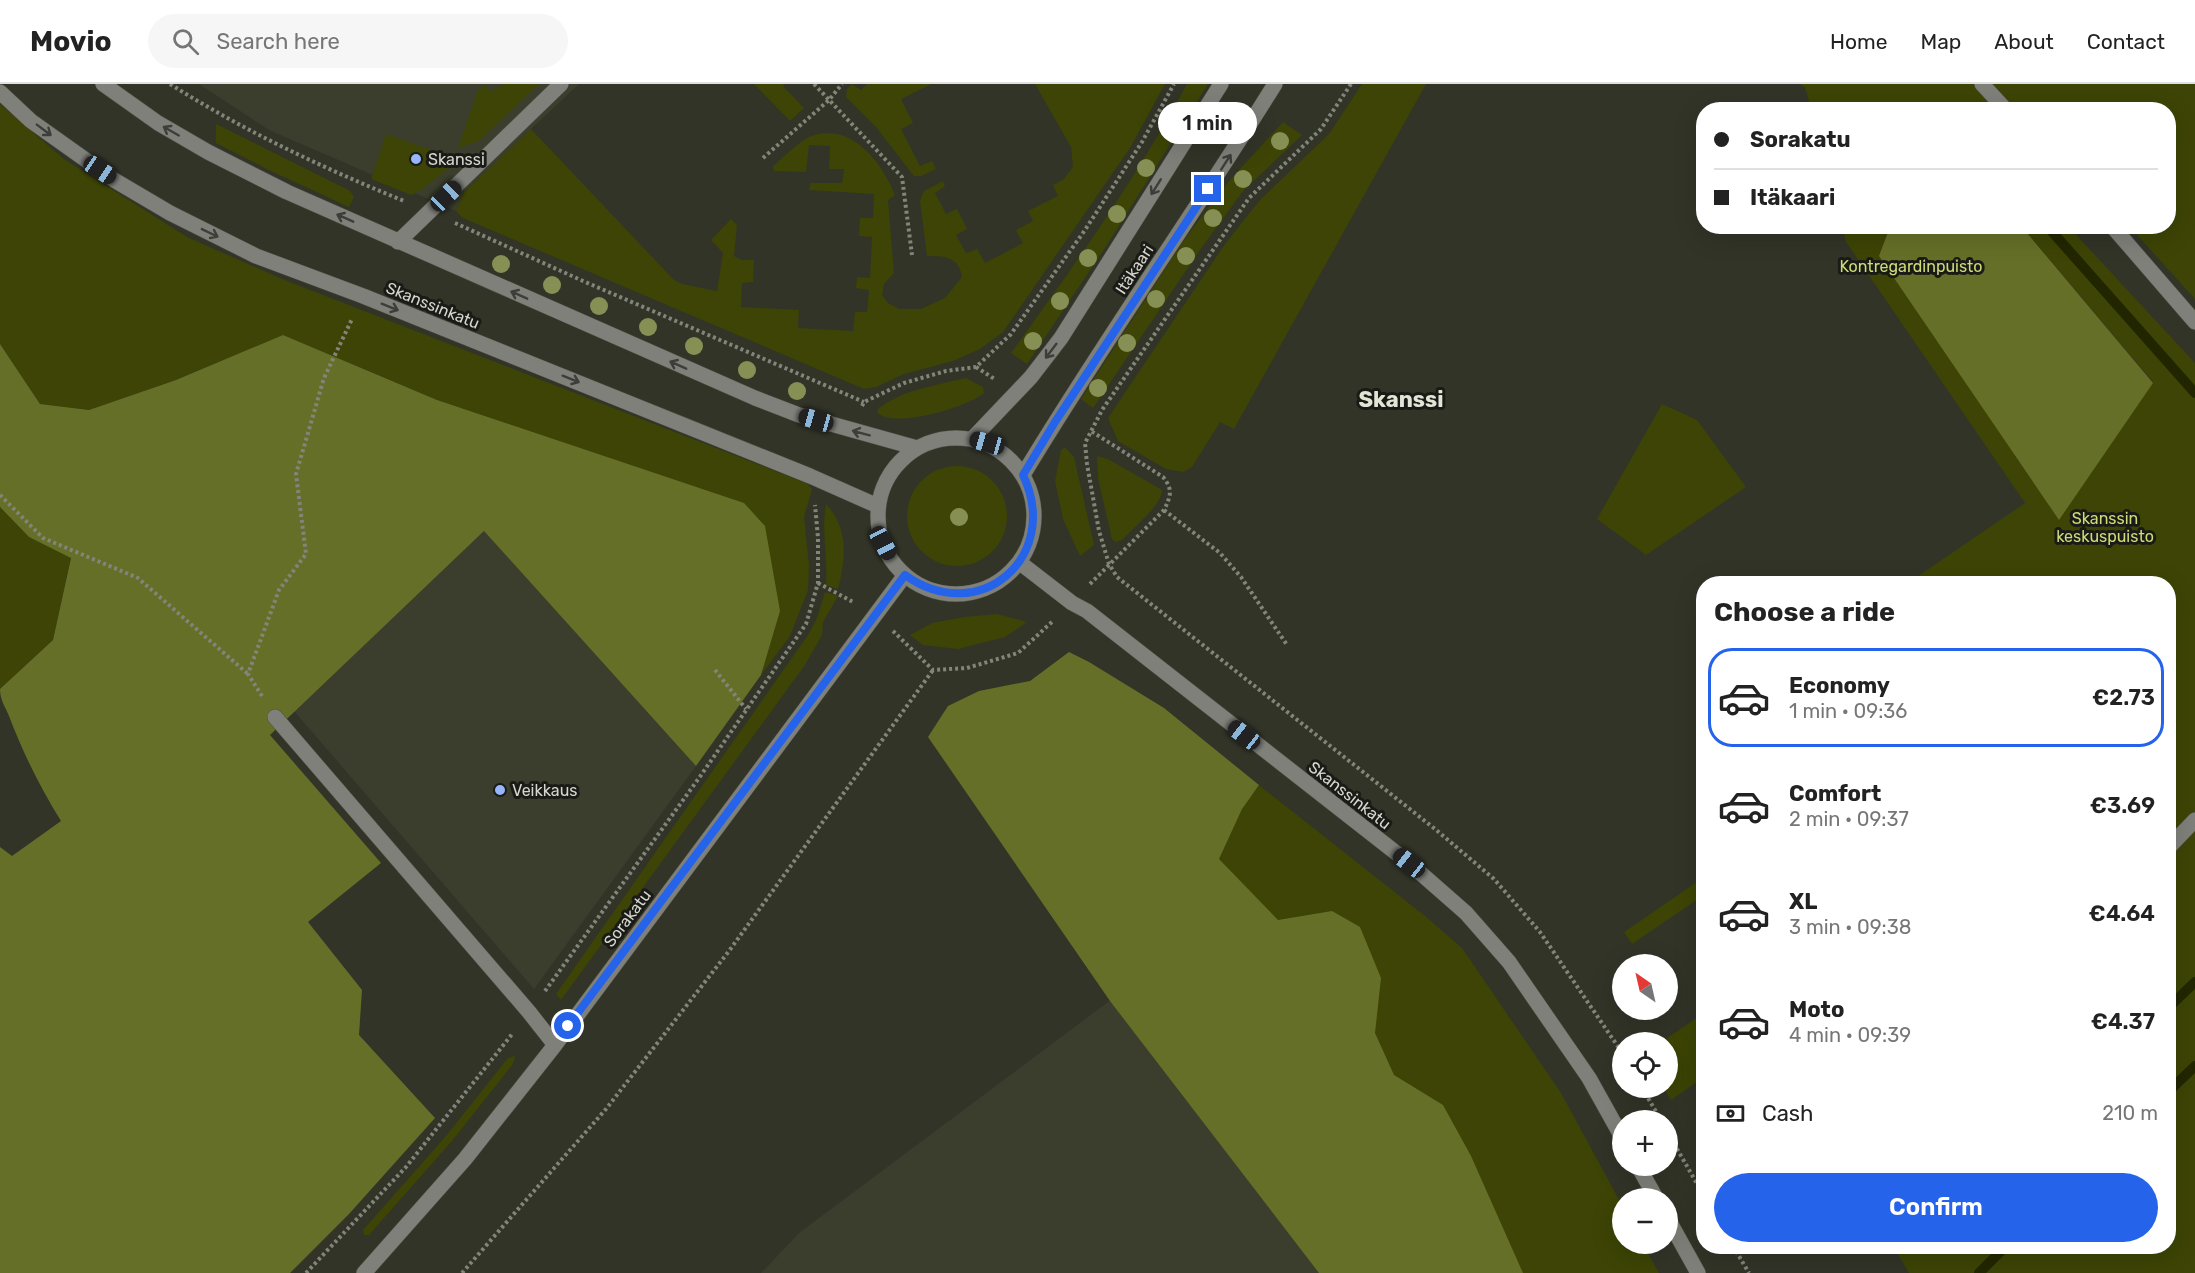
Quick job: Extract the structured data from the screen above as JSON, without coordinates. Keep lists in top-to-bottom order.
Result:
{
  "streets": {
    "street": ["Itäkaari", "Skanssinkatu", "Sorakatu"]
  },
  "crossings": [
    ["Itäkaari", "Skanssinkatu"],
    ["Itäkaari", "Sorakatu"],
    ["Skanssinkatu", "Sorakatu"]
  ],
  "districts": ["Skanssi"],
  "parks": ["Kontregardinpuisto", "Skanssin keskuspuisto"],
  "places": ["Skanssi", "Veikkaus"],
  "north": "top left",
  "page": {
    "header": "Movio",
    "search": "Search here",
    "nav": [
      "Home",
      "Map",
      "About",
      "Contact"
    ],
    "bubble": "1 min",
    "banner": ["Sorakatu", "Itäkaari"],
    "heading": "Choose a ride",
    "list": [
      {
        "name": "Economy",
        "note": "1 min · 09:36",
        "value": "€2.73"
      },
      {
        "name": "Comfort",
        "note": "2 min · 09:37",
        "value": "€3.69"
      },
      {
        "name": "XL",
        "note": "3 min · 09:38",
        "value": "€4.64"
      },
      {
        "name": "Moto",
        "note": "4 min · 09:39",
        "value": "€4.37"
      }
    ],
    "map_buttons": ["+", "−"],
    "pay": ["Cash", "210 m"],
    "buttons": "Confirm"
  }
}
